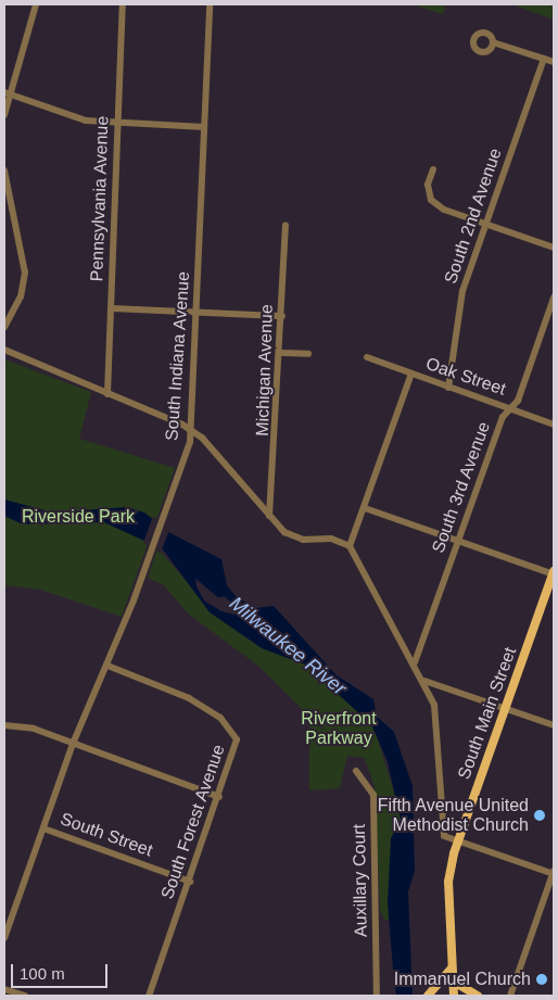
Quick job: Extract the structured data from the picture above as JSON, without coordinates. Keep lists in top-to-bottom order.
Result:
{
  "streets": {
    "main road": ["South Main Street"],
    "street": [
      "Pennsylvania Avenue",
      "South 2nd Avenue",
      "South Indiana Avenue",
      "Michigan Avenue",
      "Oak Street",
      "South 3rd Avenue",
      "South Forest Avenue",
      "South Street",
      "Auxillary Court"
    ]
  },
  "crossings": [
    ["South 2nd Avenue", "Oak Street"],
    ["South Indiana Avenue", "South Forest Avenue"],
    ["South Indiana Avenue", "South Street"],
    ["Oak Street", "South 3rd Avenue"],
    ["South Forest Avenue", "South Street"]
  ],
  "water": ["Milwaukee River"],
  "parks": ["Riverside Park", "Riverfront Parkway"],
  "places": ["Fifth Avenue United Methodist Church", "Immanuel Church"],
  "scale_bar": "100 m"
}
